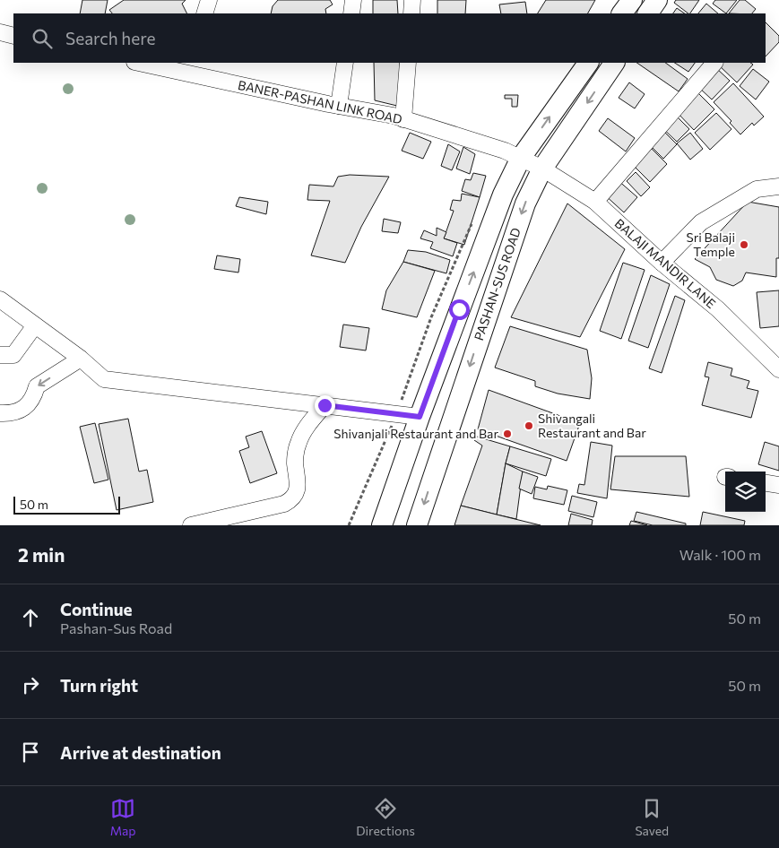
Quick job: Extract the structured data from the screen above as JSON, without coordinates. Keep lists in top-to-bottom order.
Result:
{
  "streets": {
    "main road": ["PASHAN-SUS ROAD"],
    "street": ["BANER-PASHAN LINK ROAD", "BALAJI MANDIR LANE"]
  },
  "crossings": [
    ["BANER-PASHAN LINK ROAD", "BALAJI MANDIR LANE"],
    ["BANER-PASHAN LINK ROAD", "PASHAN-SUS ROAD"],
    ["BALAJI MANDIR LANE", "PASHAN-SUS ROAD"]
  ],
  "places": ["Sri Balaji Temple", "Shivangali Restaurant and Bar", "Shivanjali Restaurant and Bar"],
  "scale_bar": "50 m",
  "page": {
    "search": "Search here",
    "scale": "50 m",
    "heading": ["2 min", "Walk · 100 m"],
    "list": [
      ["Continue", "Pashan-Sus Road", "50 m"],
      ["Turn right", "50 m"],
      "Arrive at destination"
    ],
    "nav": ["Map", "Directions", "Saved"]
  }
}
